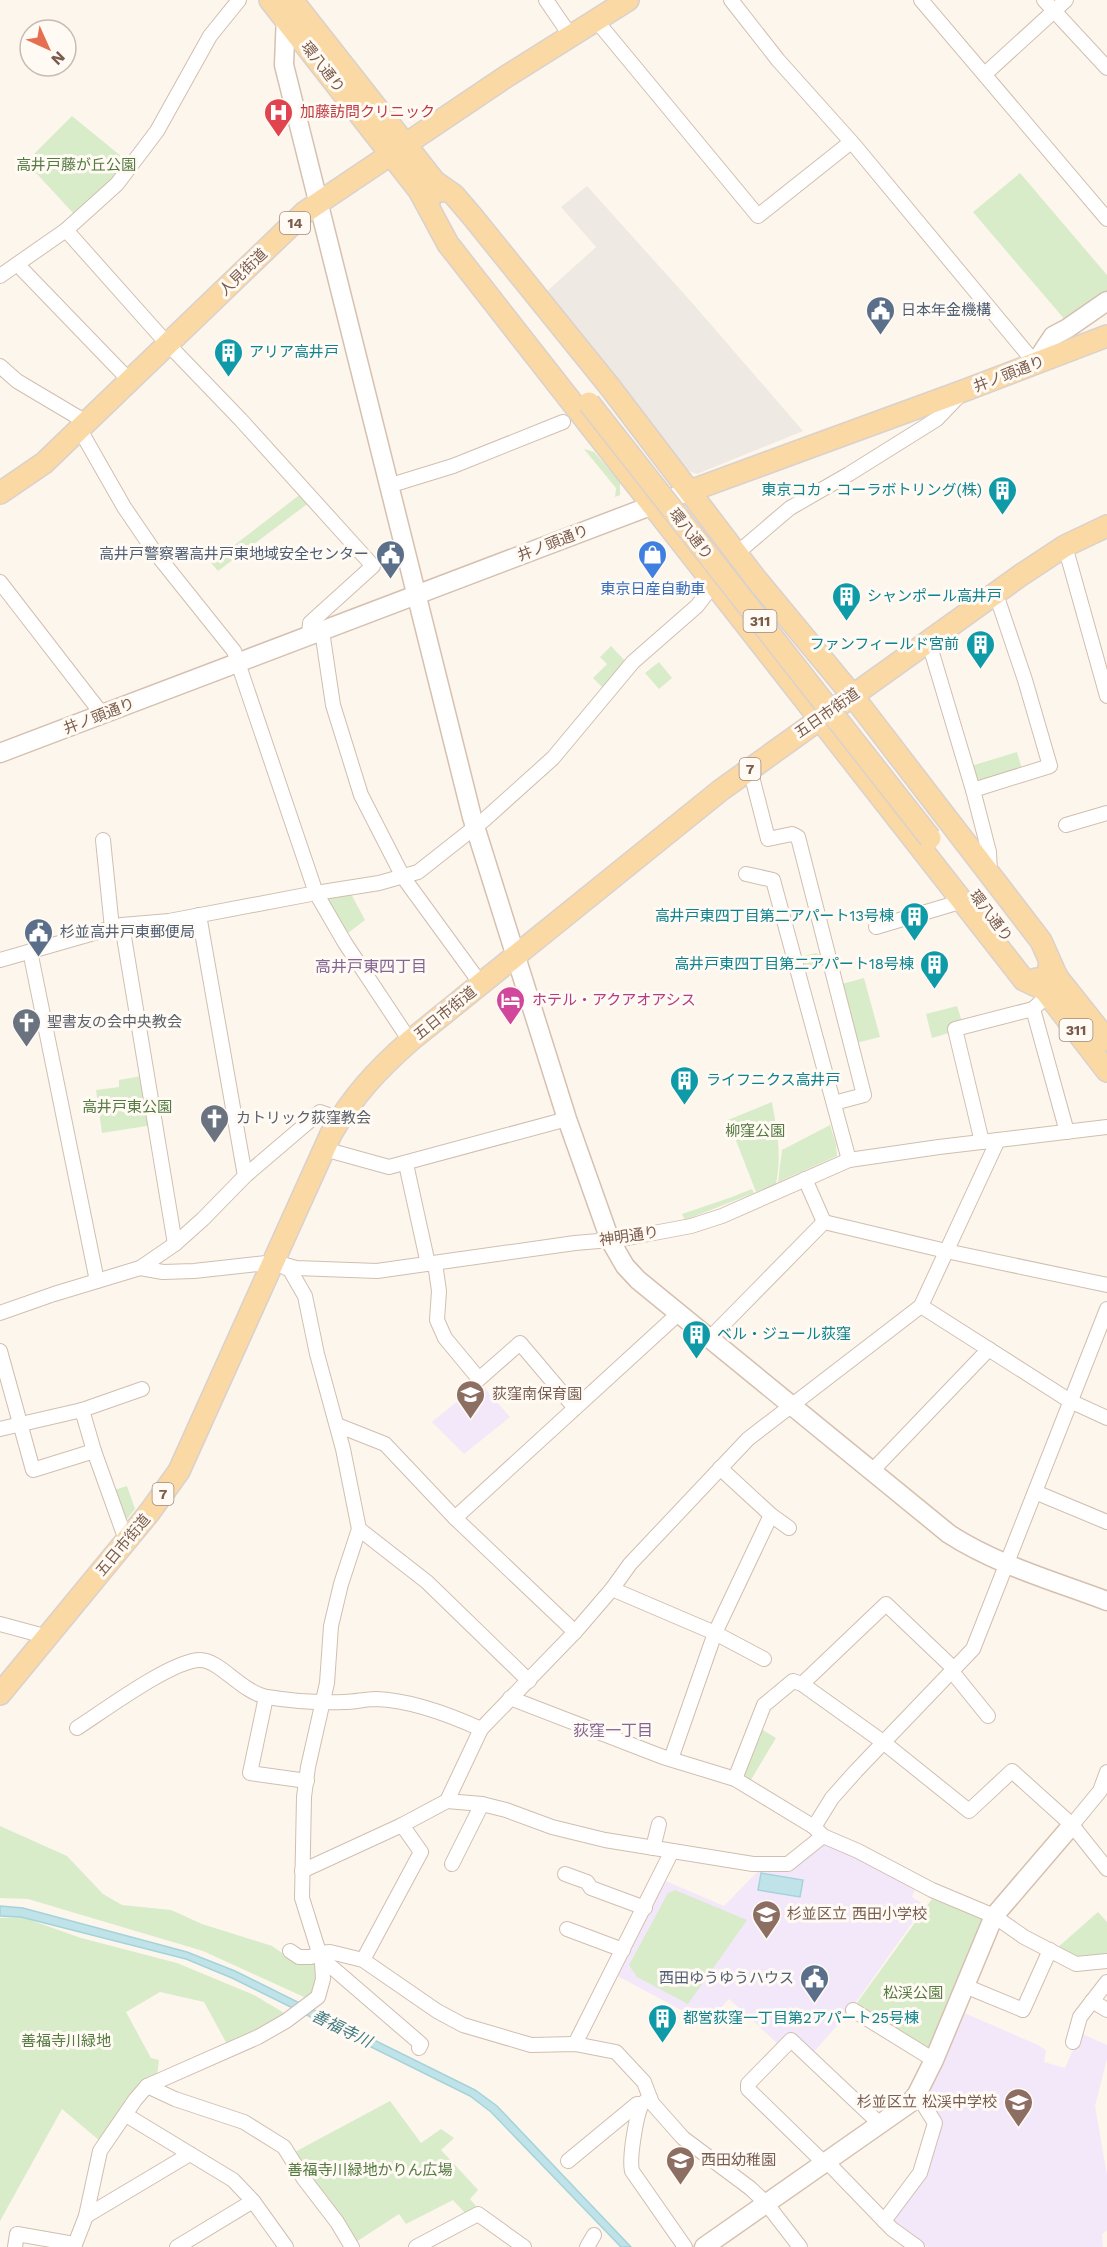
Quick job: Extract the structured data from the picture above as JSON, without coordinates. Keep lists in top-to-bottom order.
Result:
{
  "streets": {
    "main road": [
      "環八通り",
      "14",
      "人見街道",
      "井ノ頭通り",
      "311",
      "五日市街道",
      "7"
    ],
    "street": ["神明通り"]
  },
  "crossings": [
    ["環八通り", "人見街道"],
    ["五日市街道", "神明通り"]
  ],
  "districts": ["高井戸東四丁目", "荻窪一丁目"],
  "water": ["善福寺川"],
  "parks": [
    "高井戸藤が丘公園",
    "高井戸東公園",
    "柳窪公園",
    "松渓公園",
    "善福寺川緑地",
    "善福寺川緑地かりん広場"
  ],
  "places": {
    "hospital": ["加藤訪問クリニック"],
    "public building": [
      "日本年金機構",
      "高井戸警察署高井戸東地域安全センター",
      "杉並高井戸東郵便局",
      "西田ゆうゆうハウス"
    ],
    "building": [
      "アリア高井戸",
      "東京コカ・コーラボトリング(株)",
      "シャンポール高井戸",
      "ファンフィールド宮前",
      "高井戸東四丁目第二アパート13号棟",
      "高井戸東四丁目第二アパート18号棟",
      "ライフニクス高井戸",
      "ベル・ジュール荻窪",
      "都営荻窪一丁目第2アパート25号棟"
    ],
    "shop": ["東京日産自動車"],
    "hotel": ["ホテル・アクアオアシス"],
    "church": ["聖書友の会中央教会", "カトリック荻窪教会"],
    "school or university": [
      "荻窪南保育園",
      "杉並区立 西田小学校",
      "杉並区立 松渓中学校",
      "西田幼稚園"
    ]
  },
  "north": "bottom right"
}
